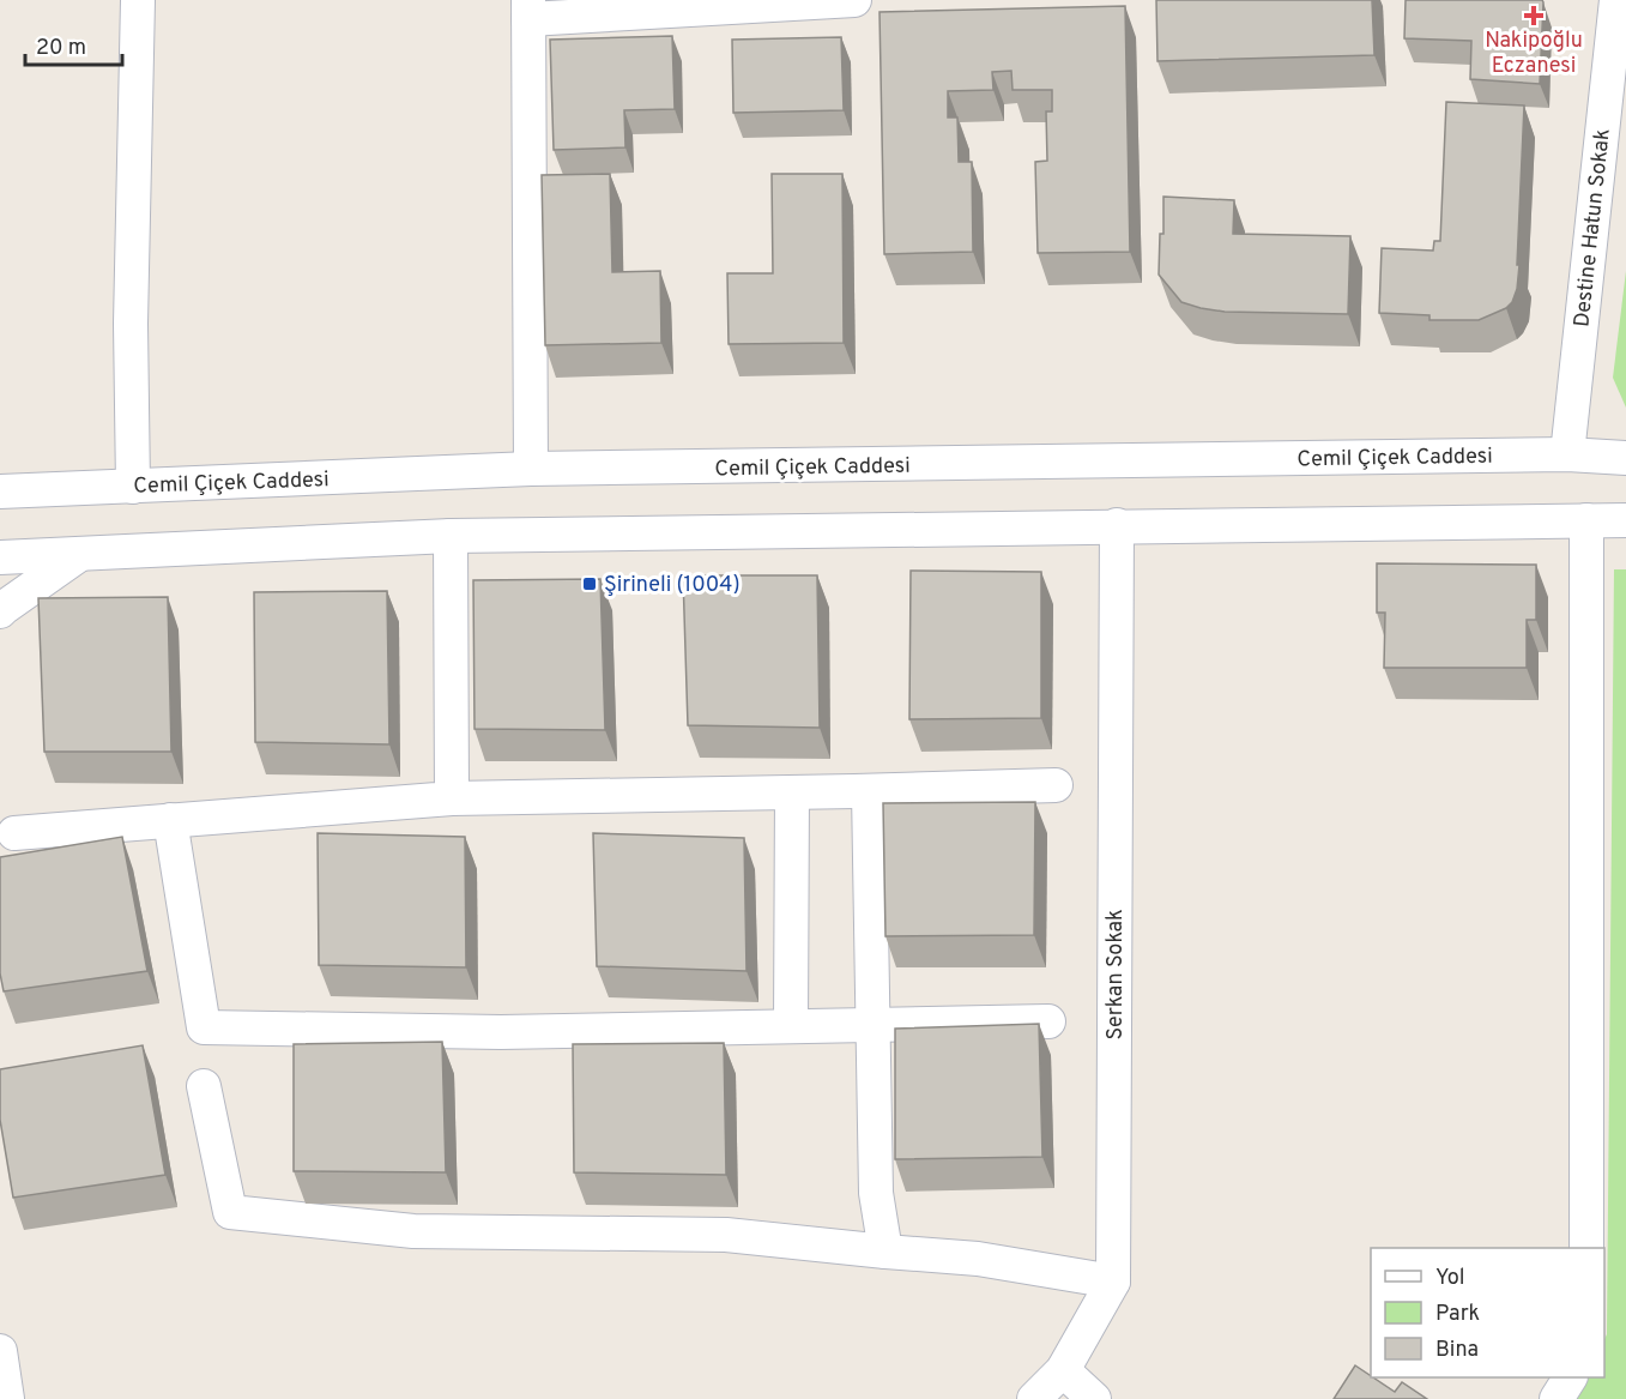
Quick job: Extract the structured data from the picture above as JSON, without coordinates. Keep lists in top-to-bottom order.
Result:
{
  "streets": {
    "street": ["Destine Hatun Sokak", "Cemil Çiçek Caddesi", "Serkan Sokak"]
  },
  "crossings": [
    ["Destine Hatun Sokak", "Cemil Çiçek Caddesi"]
  ],
  "places": {
    "health": ["Nakipoğlu Eczanesi"],
    "transit": ["Şirineli (1004)"]
  },
  "legend": ["Yol", "Park", "Bina"],
  "scale_bar": "20 m"
}
